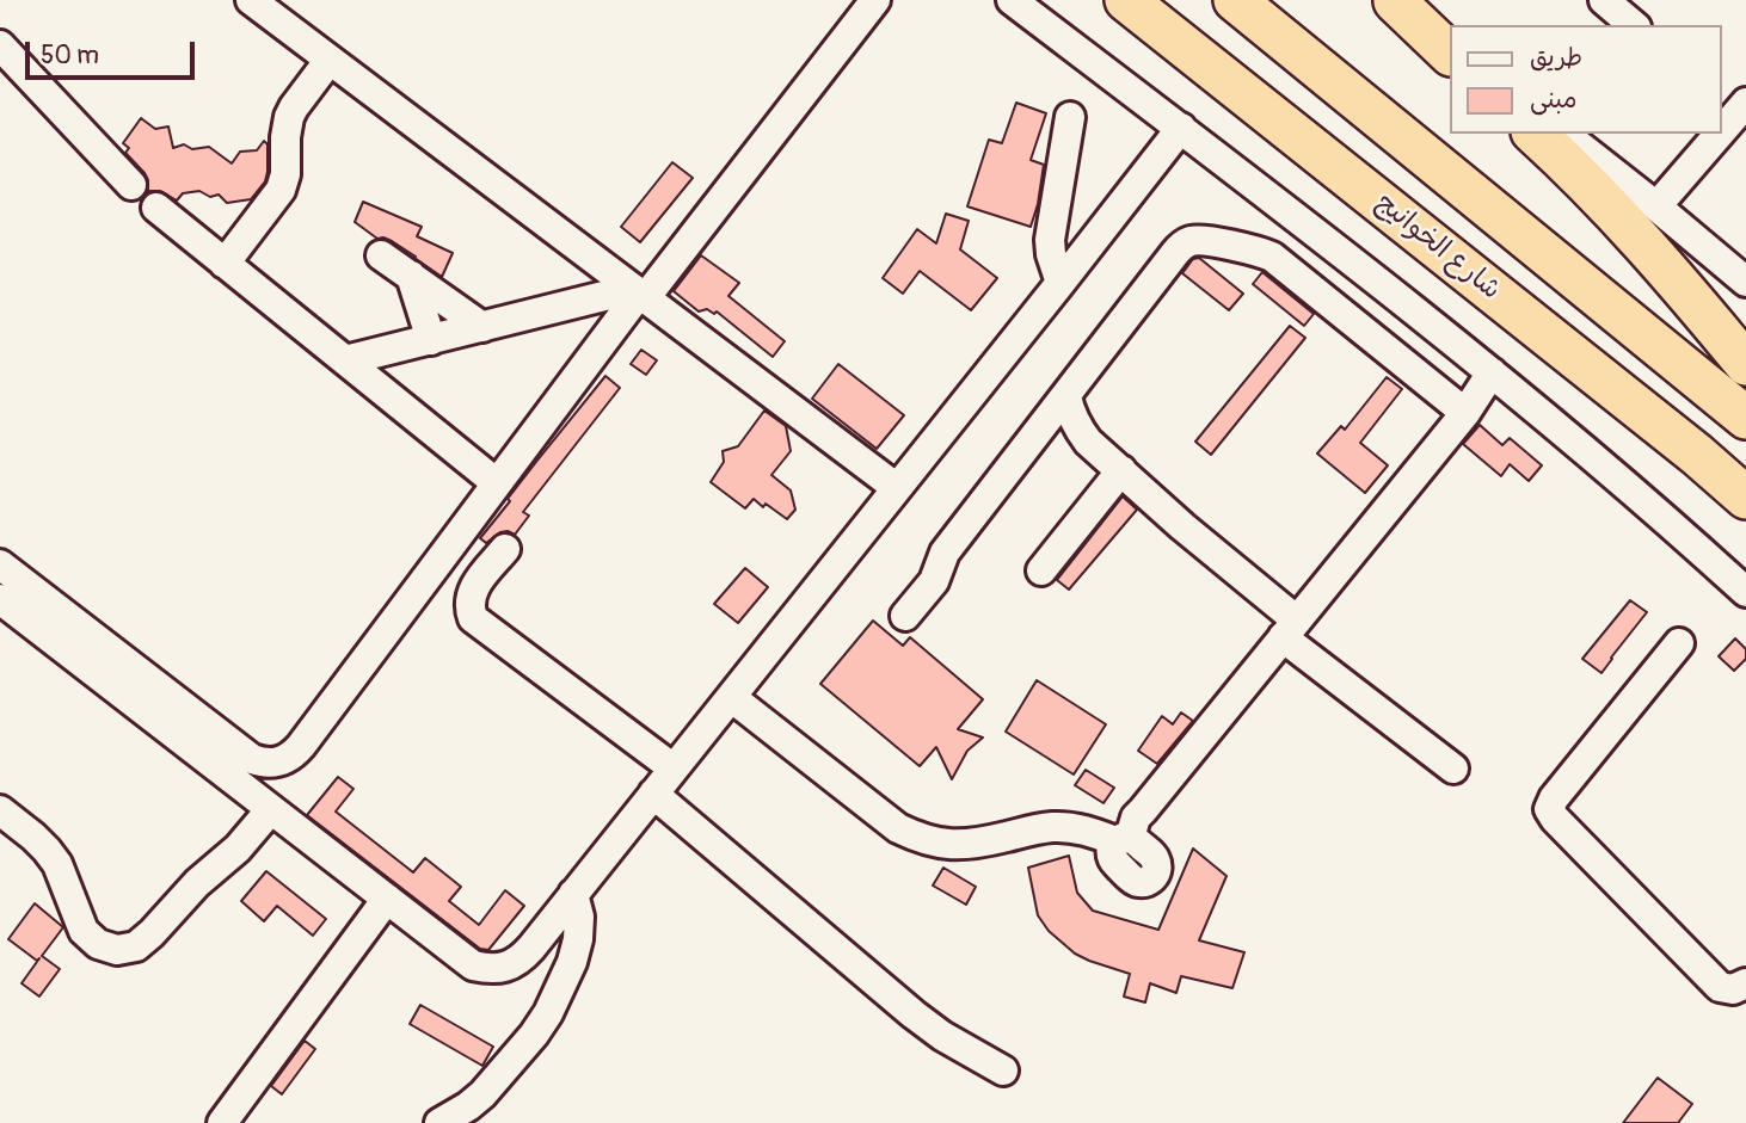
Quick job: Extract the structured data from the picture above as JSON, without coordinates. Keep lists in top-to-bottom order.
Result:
{
  "streets": {
    "highway": ["شارع الخوانيج"]
  },
  "legend": ["طريق", "مبنى"],
  "scale_bar": "50 m"
}
